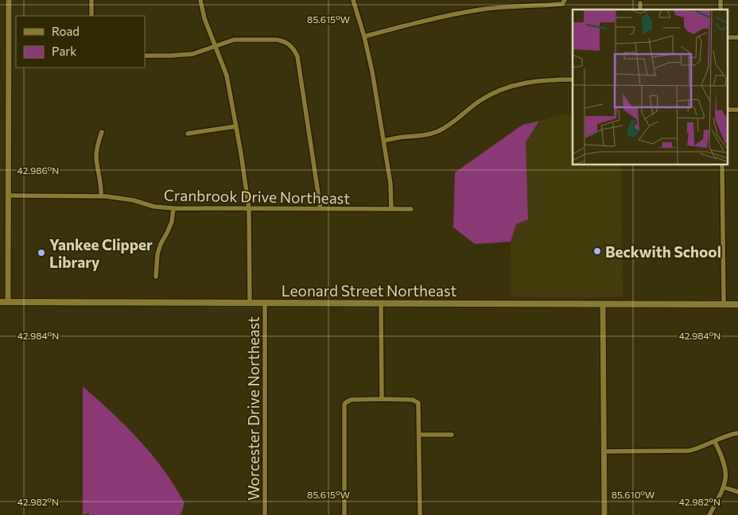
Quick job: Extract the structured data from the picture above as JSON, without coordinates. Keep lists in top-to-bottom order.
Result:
{
  "streets": {
    "main road": ["Leonard Street Northeast"],
    "street": ["Cranbrook Drive Northeast", "Worcester Drive Northeast"]
  },
  "crossings": [
    ["Cranbrook Drive Northeast", "Worcester Drive Northeast"],
    ["Leonard Street Northeast", "Worcester Drive Northeast"]
  ],
  "places": ["Beckwith School", "Yankee Clipper Library"],
  "legend": ["Road", "Park"],
  "coordinates": [
    "85.615°W",
    "42.986°N",
    "42.984°N",
    "85.610°W",
    "42.982°N"
  ]
}
